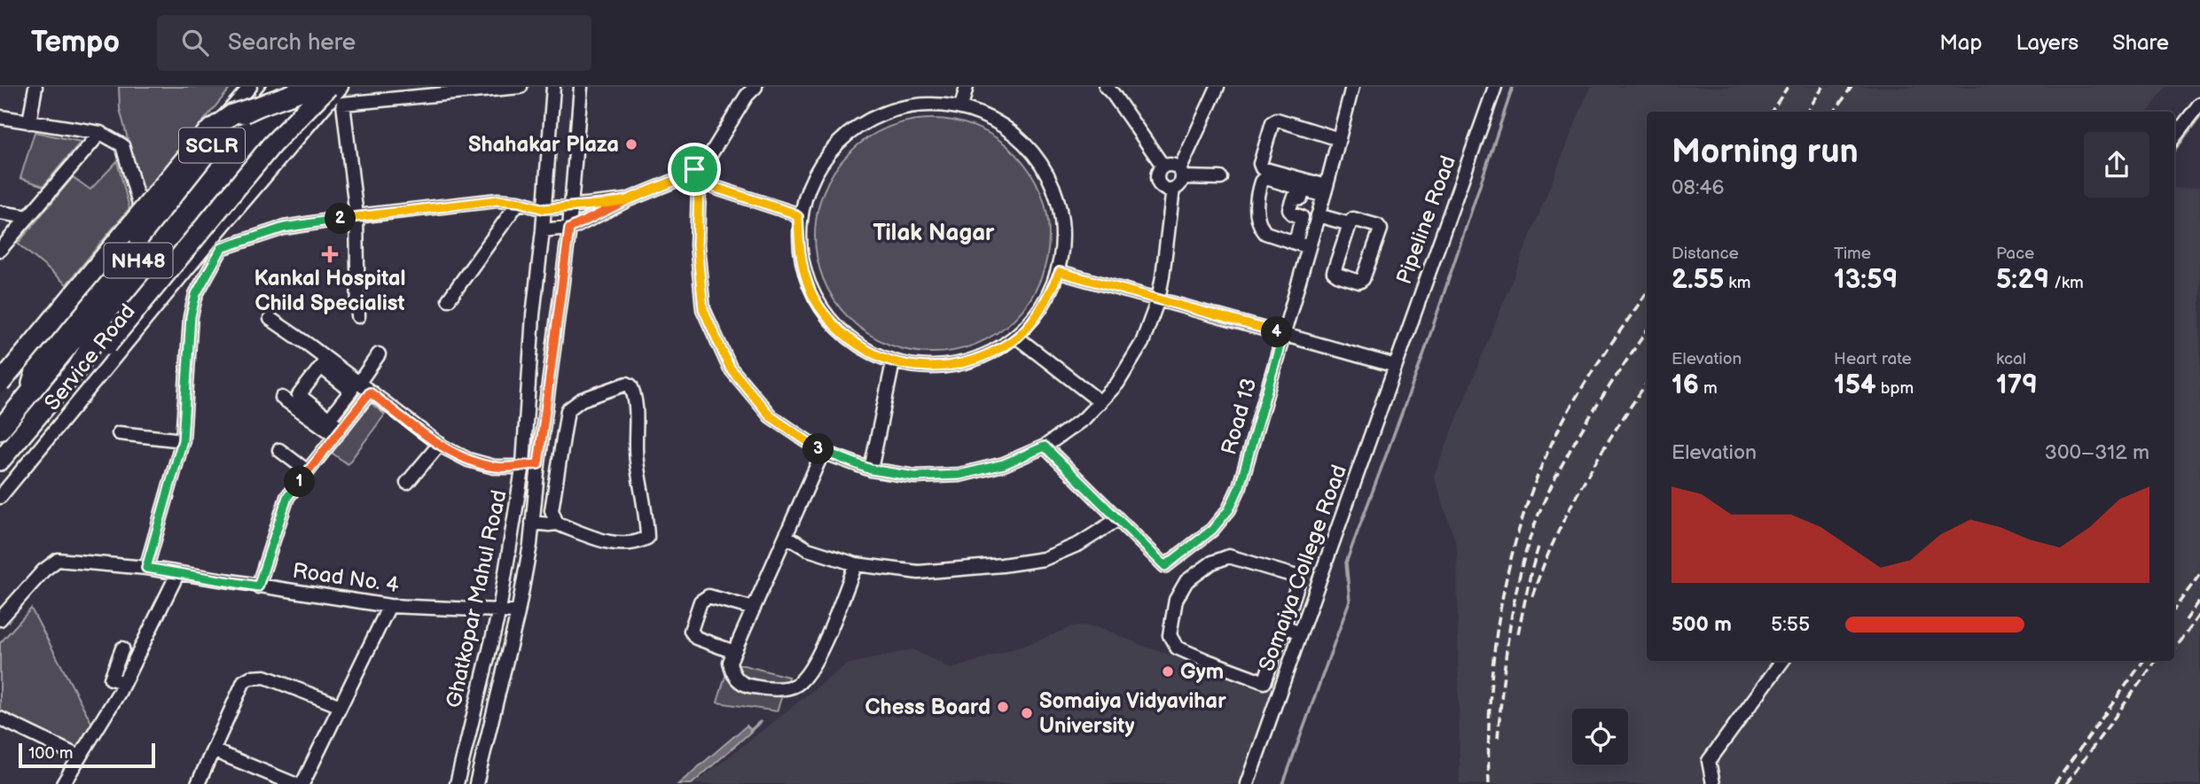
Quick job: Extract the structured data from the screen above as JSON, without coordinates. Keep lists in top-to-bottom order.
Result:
{
  "streets": {
    "highway": ["SCLR", "NH48"],
    "street": [
      "Pipeline Road",
      "Service Road",
      "Road 13",
      "Somaiya College Road",
      "Road No. 4",
      "Ghatkopar Mahul Road"
    ]
  },
  "crossings": [
    ["SCLR", "NH48"],
    ["Pipeline Road", "Somaiya College Road"],
    ["Road No. 4", "Ghatkopar Mahul Road"]
  ],
  "districts": ["Tilak Nagar"],
  "places": {
    "other": [
      "Shahakar Plaza",
      "Gym",
      "Chess Board",
      "Somaiya Vidyavihar University"
    ],
    "health": ["Kankal Hospital Child Specialist"]
  },
  "scale_bar": "100 m",
  "page": {
    "header": "Tempo",
    "search": "Search here",
    "nav": ["Map", "Layers", "Share"],
    "heading": ["Morning run", "08:46"],
    "pins": [
      "2",
      "4",
      "3",
      "1"
    ],
    "stats": [
      ["Distance", "2.55 km"],
      ["Time", "13:59"],
      ["Pace", "5:29 /km"],
      ["Elevation", "16 m"],
      ["Heart rate", "154 bpm"],
      ["kcal", "179"]
    ],
    "chart": ["Elevation", "300–312 m"],
    "list": [
      {
        "name": "500 m",
        "note": "5:55"
      }
    ],
    "scale": "100 m"
  }
}
